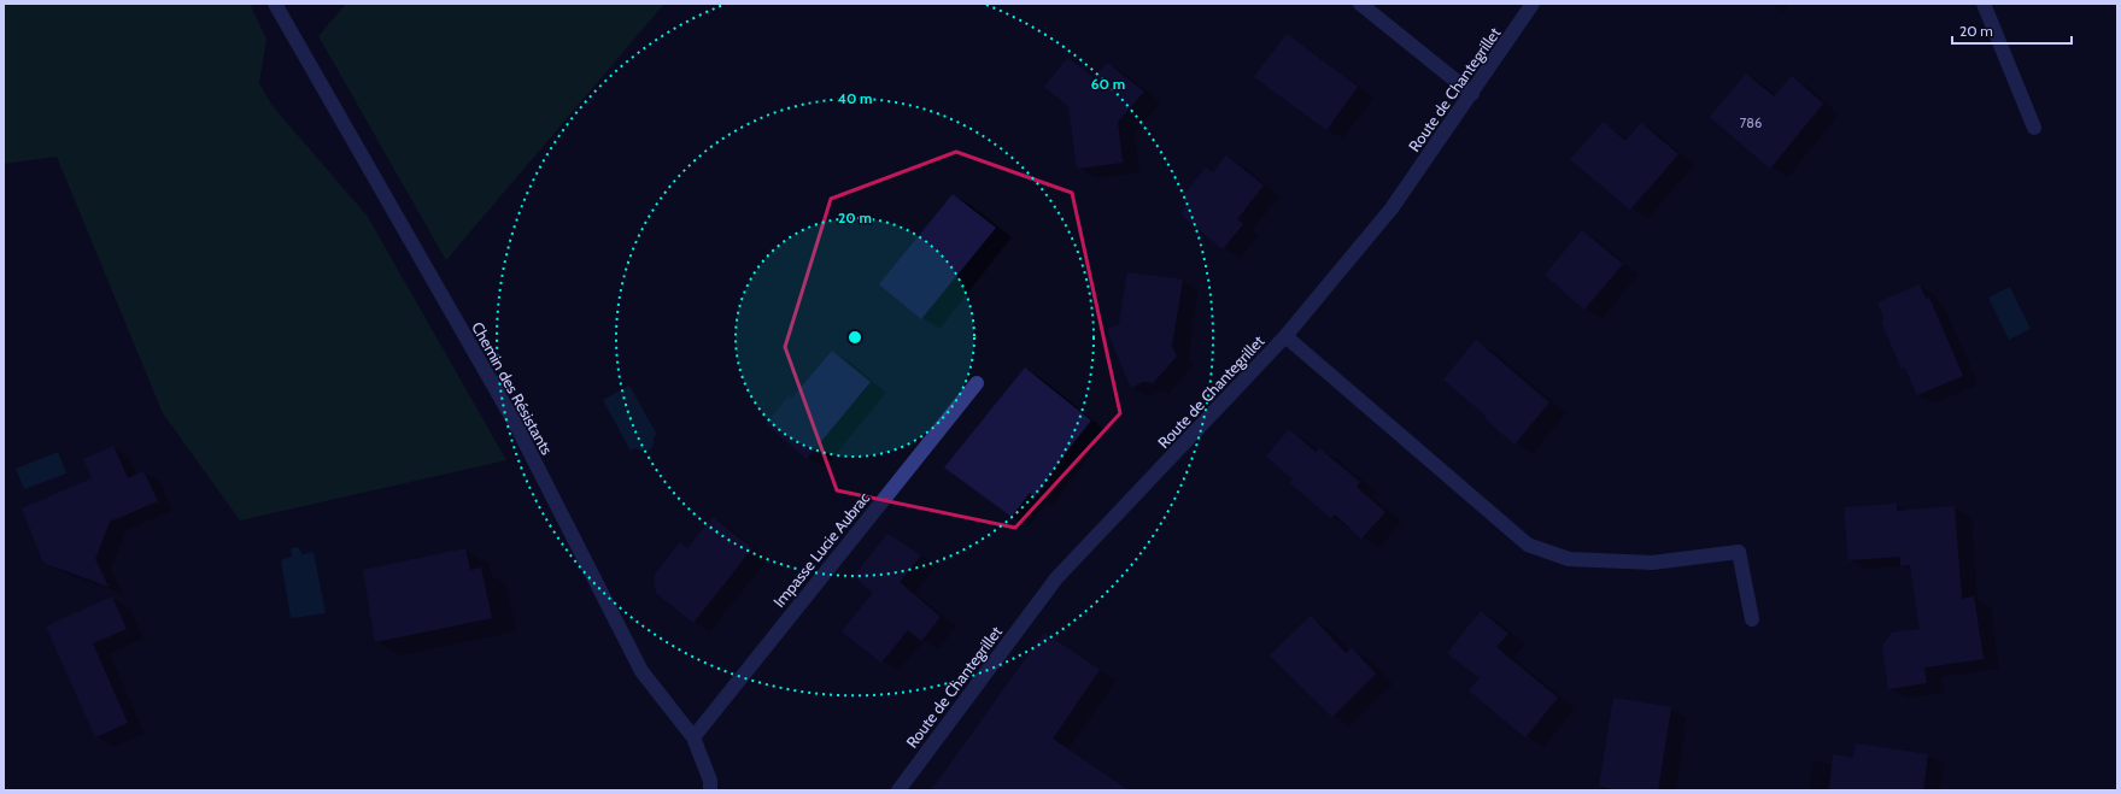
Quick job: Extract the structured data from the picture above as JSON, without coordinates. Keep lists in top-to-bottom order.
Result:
{
  "streets": {
    "street": ["Route de Chantegrillet", "Chemin des Résistants", "Impasse Lucie Aubrac"]
  },
  "crossings": [
    ["Chemin des Résistants", "Impasse Lucie Aubrac"]
  ],
  "house_numbers": ["786"],
  "scale_bar": "20 m",
  "rings": ["60 m", "40 m", "20 m"]
}
